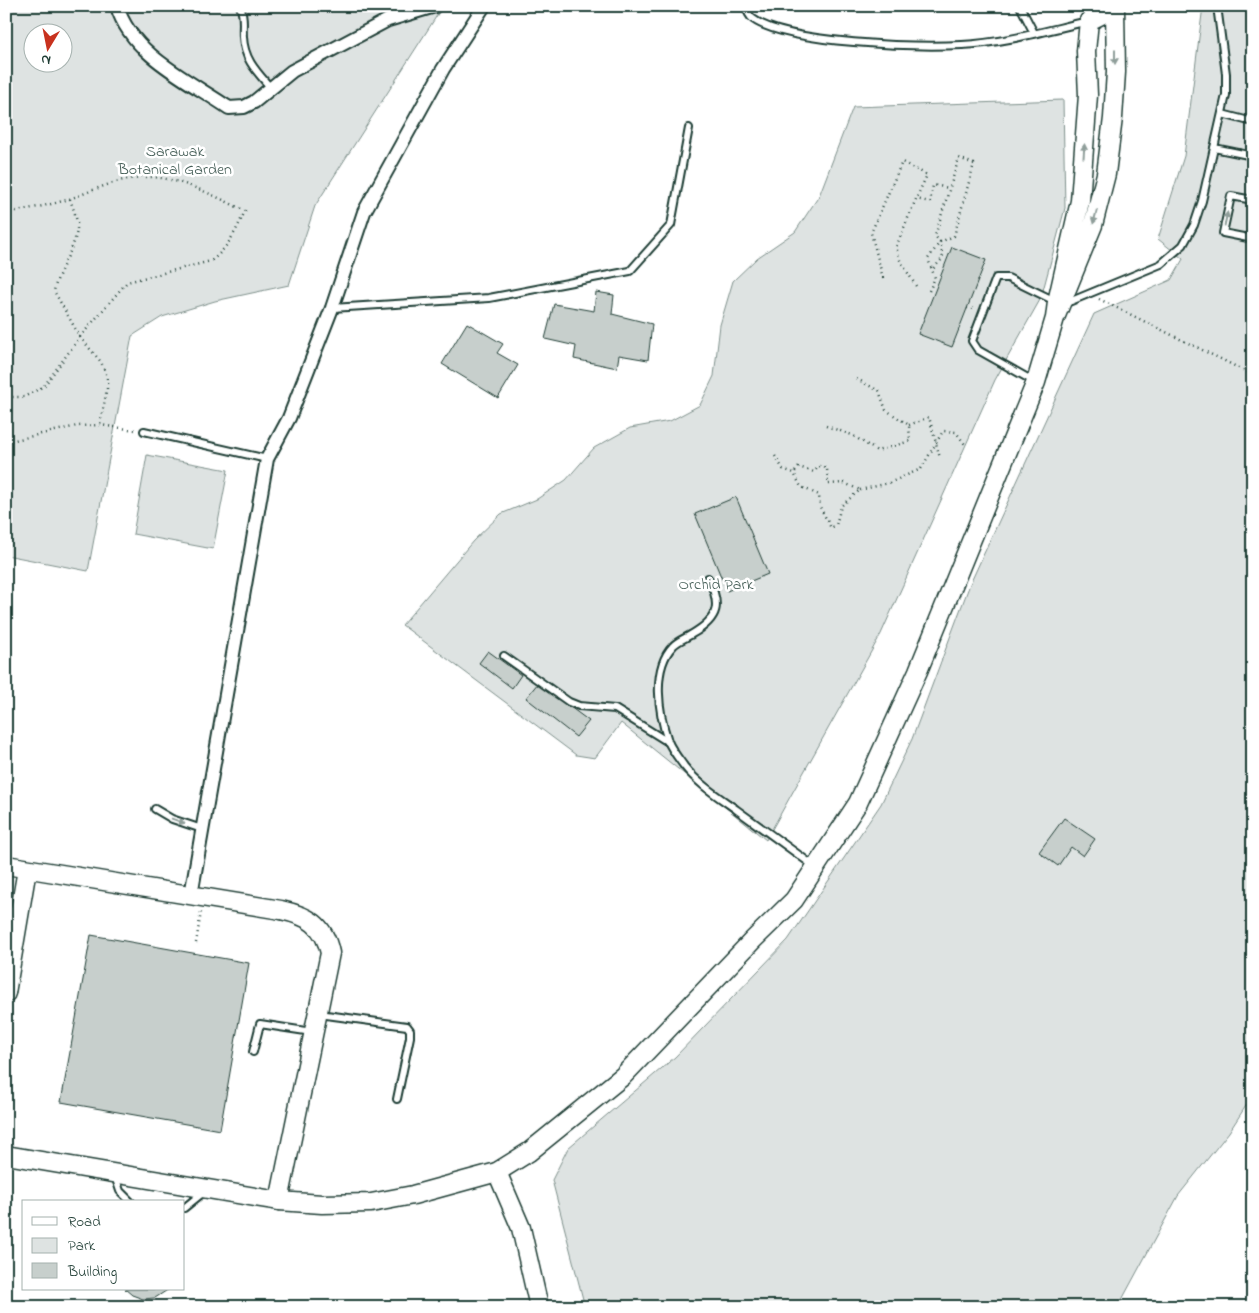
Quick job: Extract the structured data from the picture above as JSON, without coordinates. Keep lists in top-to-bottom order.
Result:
{
  "parks": ["Sarawak Botanical Garden", "Orchid Park"],
  "legend": ["Road", "Park", "Building"],
  "north": "bottom"
}
